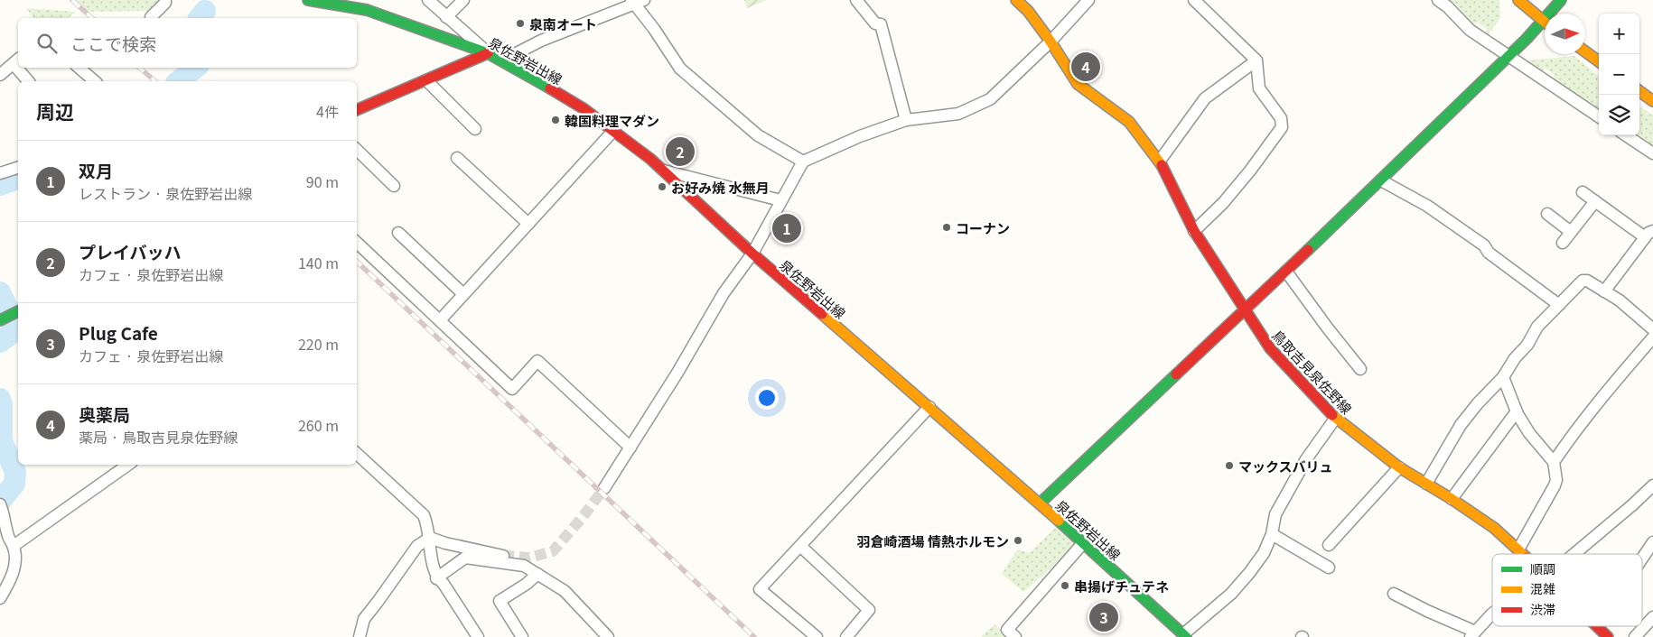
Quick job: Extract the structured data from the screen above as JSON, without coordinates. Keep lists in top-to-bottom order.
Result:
{
  "streets": {
    "main road": ["泉佐野岩出線", "鳥取吉見泉佐野線"]
  },
  "places": [
    "泉南オート",
    "韓国料理マダン",
    "お好み焼 水無月",
    "コーナン",
    "マックスバリュ",
    "羽倉崎酒場 情熱ホルモン",
    "串揚げチュテネ"
  ],
  "legend": ["順調", "混雑", "渋滞"],
  "north": "right",
  "page": {
    "map_buttons": ["+", "−"],
    "search": "ここで検索",
    "pins": [
      "4",
      "2",
      "1",
      "3"
    ],
    "heading": ["周辺", "4件"],
    "list": [
      {
        "mark": "1",
        "name": "双月",
        "note": "レストラン · 泉佐野岩出線",
        "value": "90 m"
      },
      {
        "mark": "2",
        "name": "プレイバッハ",
        "note": "カフェ · 泉佐野岩出線",
        "value": "140 m"
      },
      {
        "mark": "3",
        "name": "Plug Cafe",
        "note": "カフェ · 泉佐野岩出線",
        "value": "220 m"
      },
      {
        "mark": "4",
        "name": "奥薬局",
        "note": "薬局 · 鳥取吉見泉佐野線",
        "value": "260 m"
      }
    ]
  }
}
